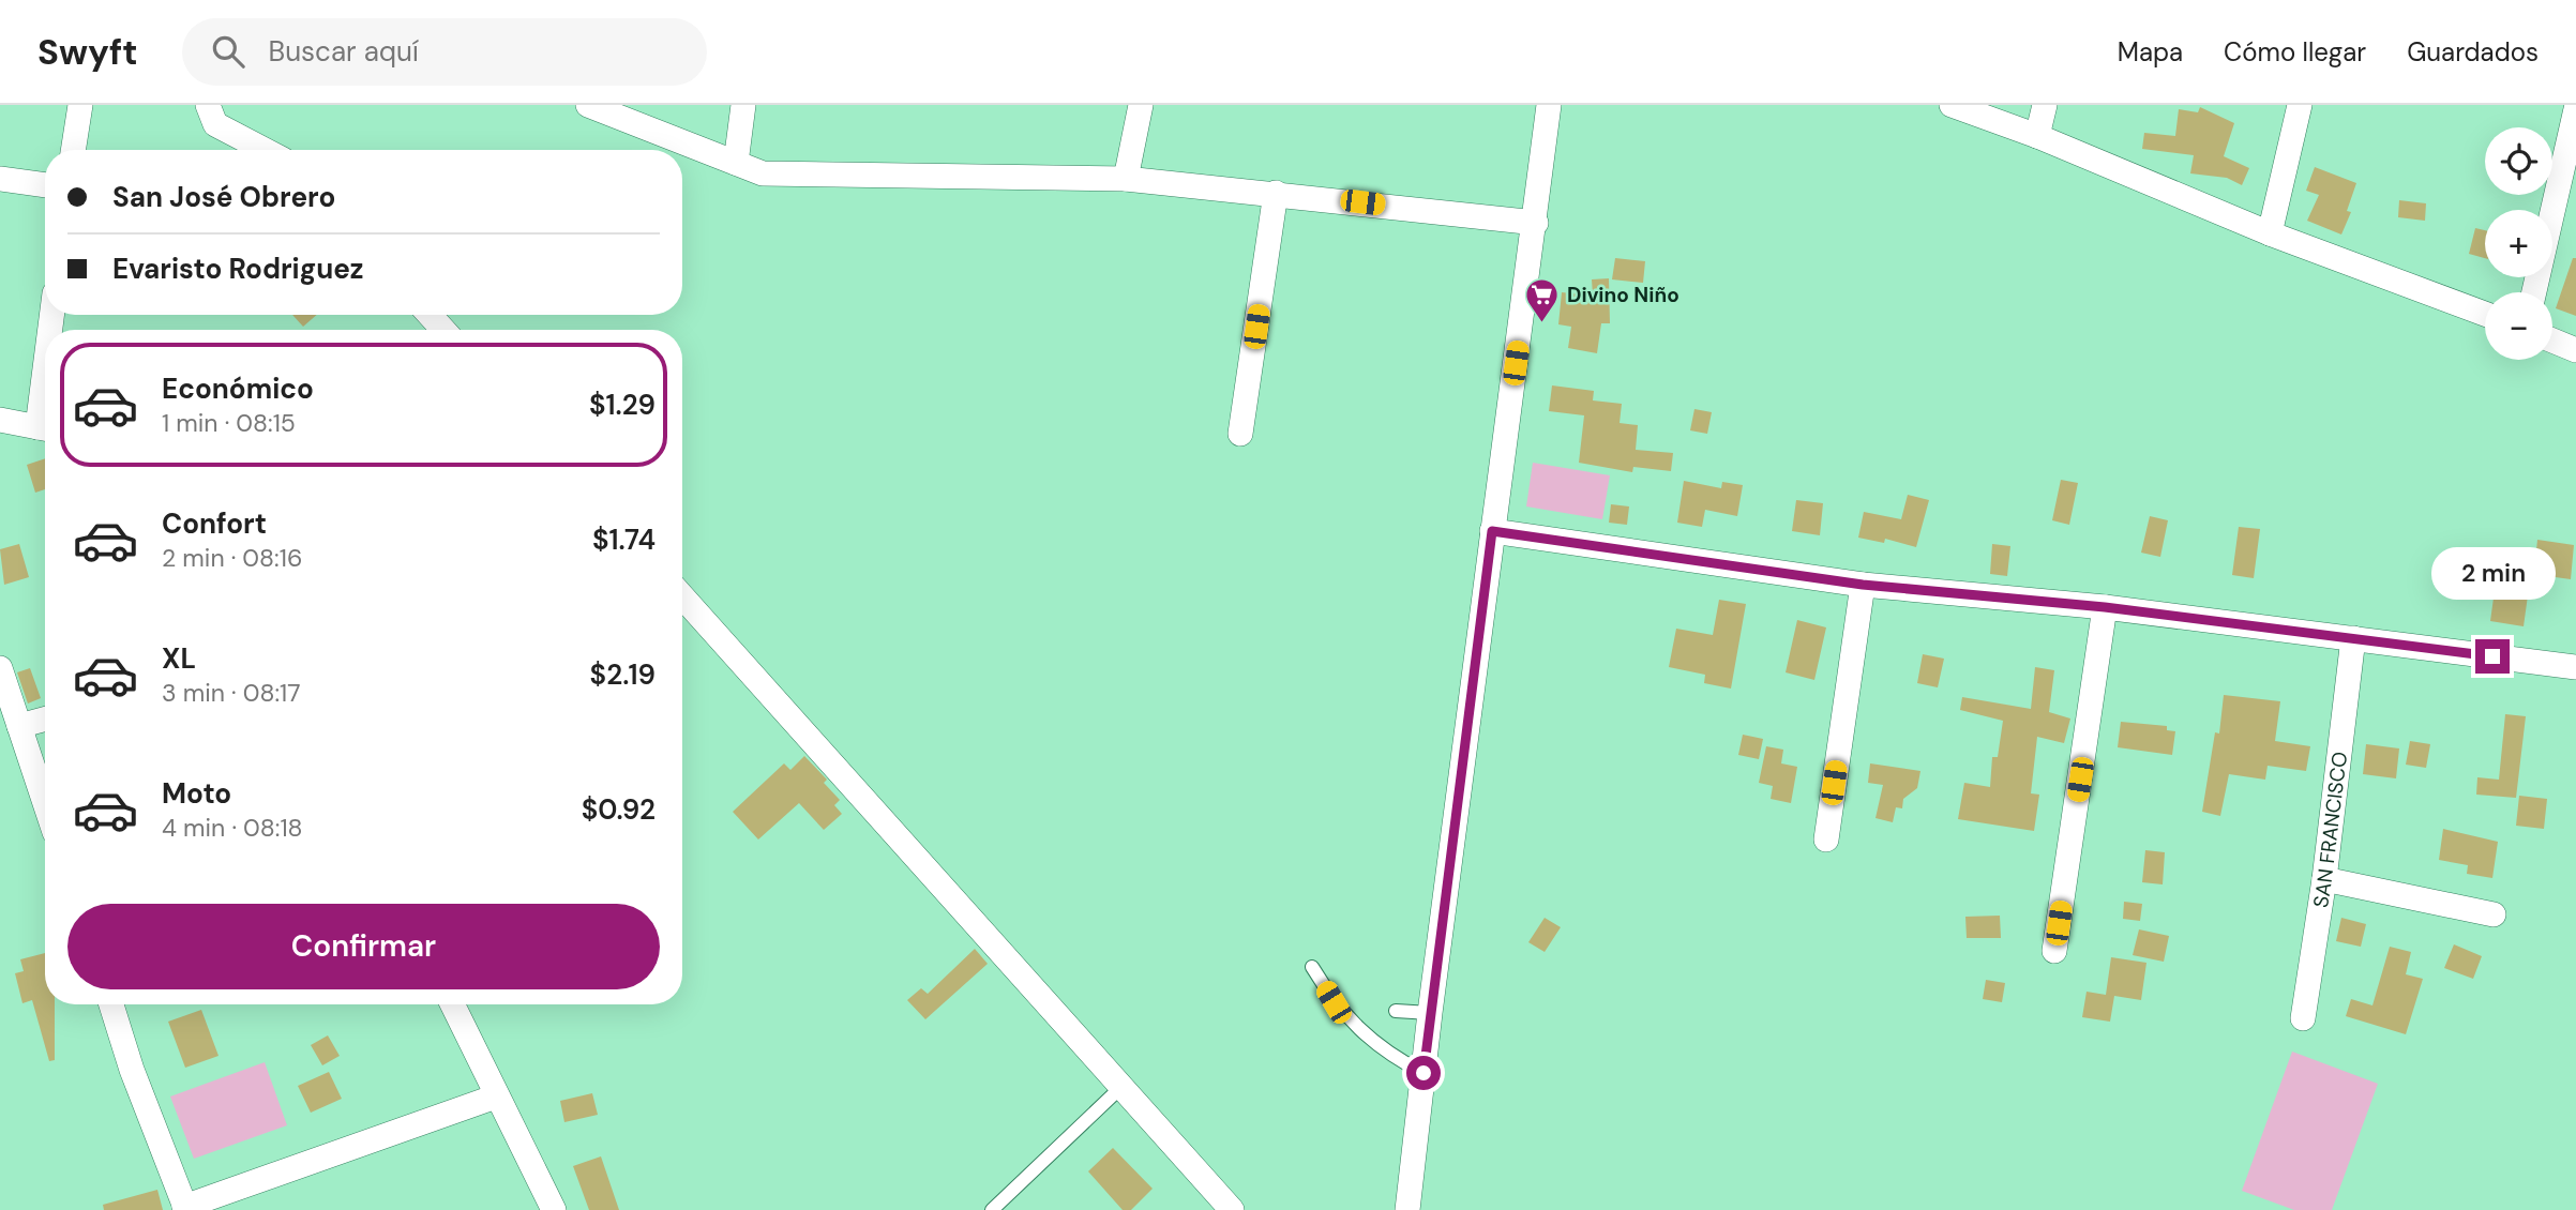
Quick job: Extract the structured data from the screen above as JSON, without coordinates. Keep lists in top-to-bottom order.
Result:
{
  "streets": {
    "street": ["SAN FRANCISCO"]
  },
  "places": {
    "supermarket": ["Divino Niño"]
  },
  "page": {
    "header": "Swyft",
    "search": "Buscar aquí",
    "nav": ["Mapa", "Cómo llegar", "Guardados"],
    "map_buttons": ["+", "−"],
    "banner": ["San José Obrero", "Evaristo Rodriguez"],
    "list": [
      {
        "name": "Económico",
        "note": "1 min · 08:15",
        "value": "$1.29"
      },
      {
        "name": "Confort",
        "note": "2 min · 08:16",
        "value": "$1.74"
      },
      {
        "name": "XL",
        "note": "3 min · 08:17",
        "value": "$2.19"
      },
      {
        "name": "Moto",
        "note": "4 min · 08:18",
        "value": "$0.92"
      }
    ],
    "bubble": "2 min",
    "buttons": "Confirmar"
  }
}
